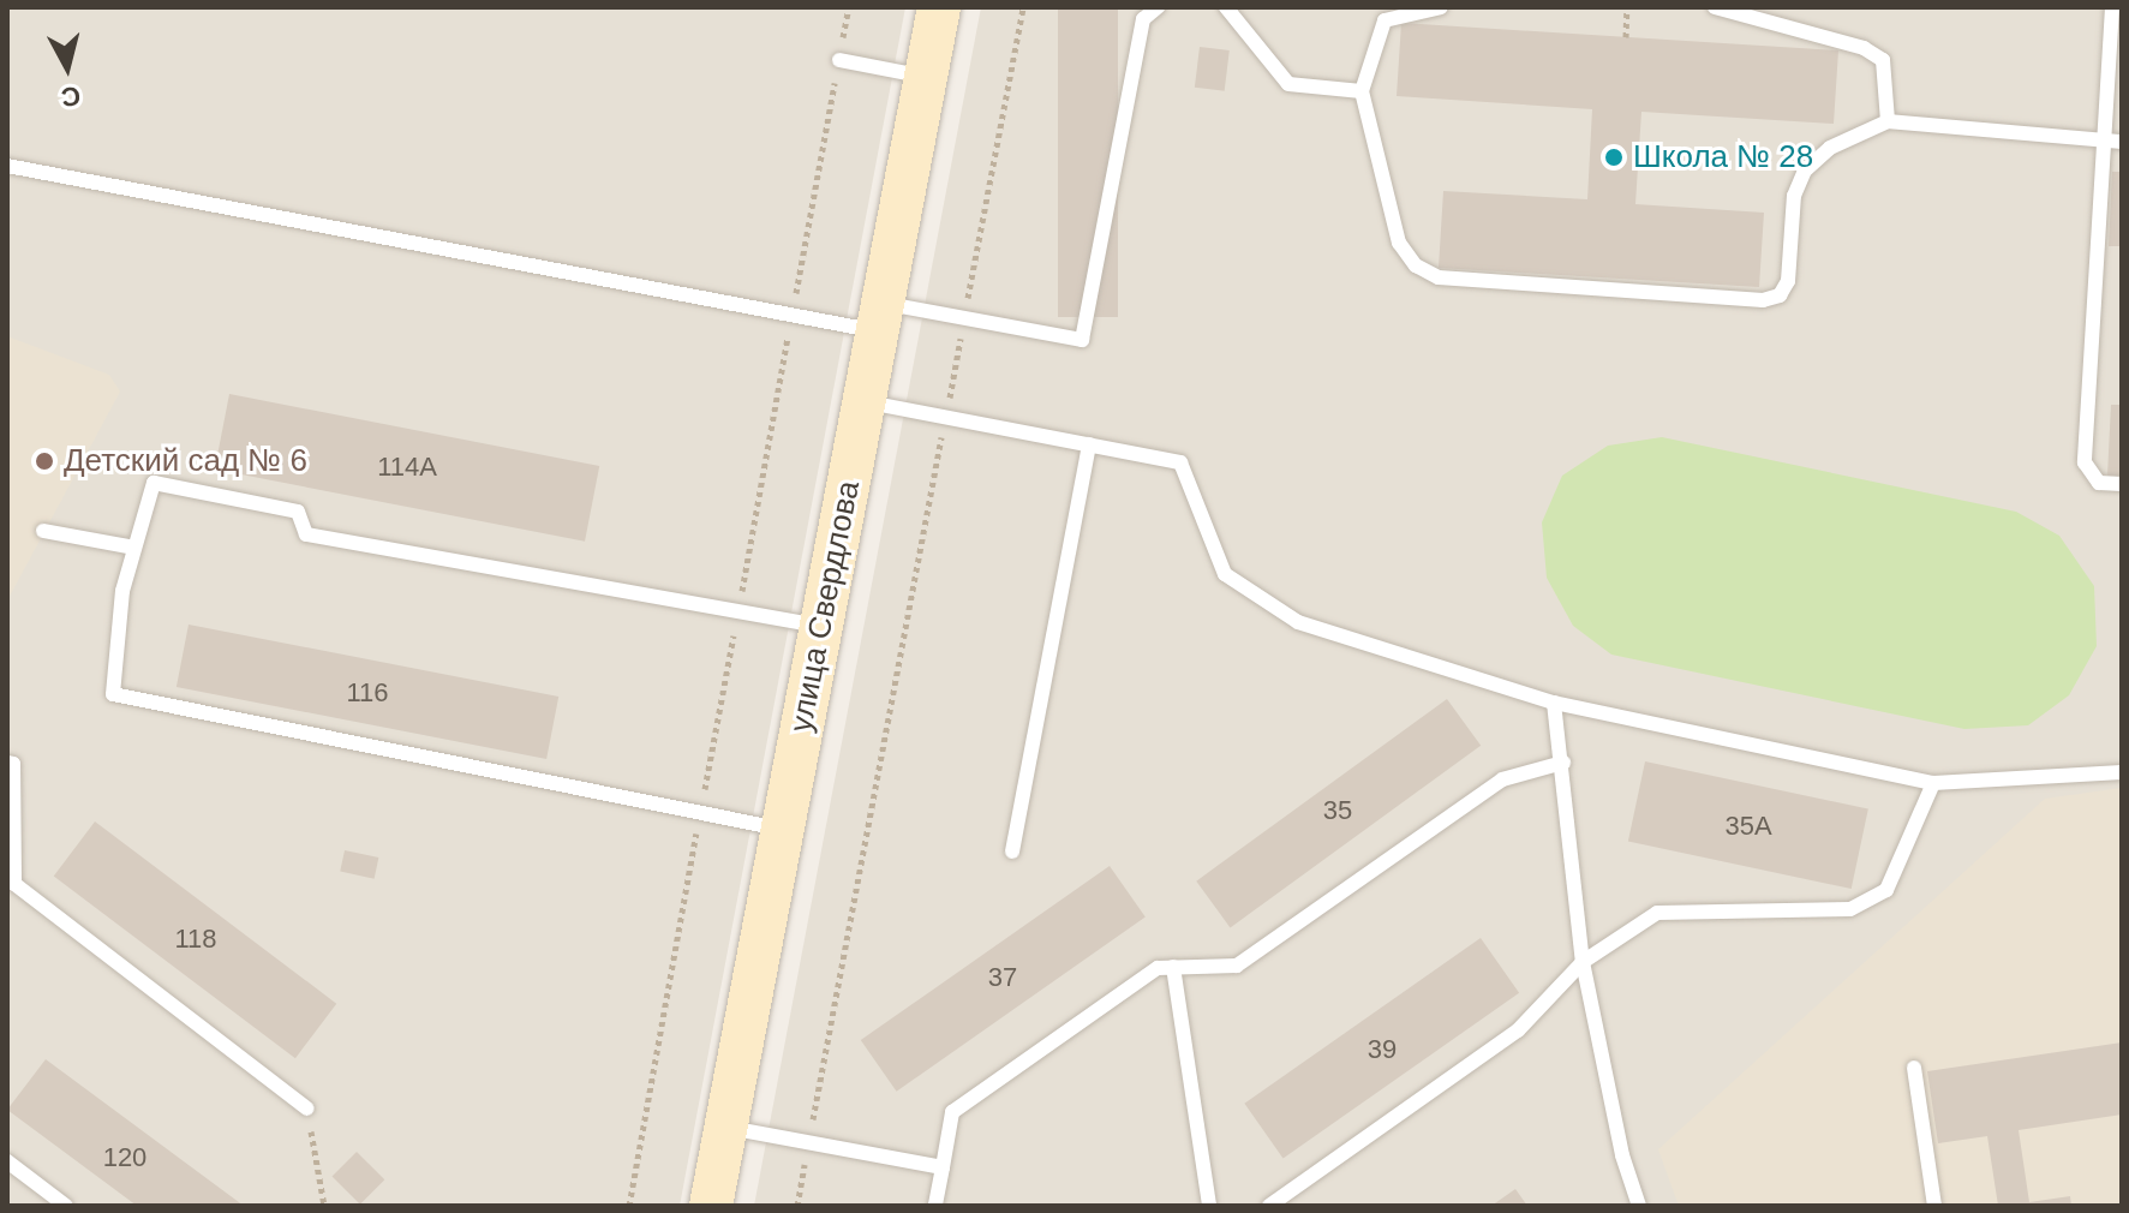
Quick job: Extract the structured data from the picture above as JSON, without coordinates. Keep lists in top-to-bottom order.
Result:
{
  "streets": {
    "main road": ["улица Свердлова"]
  },
  "places": ["Школа № 28", "Детский сад № 6"],
  "house_numbers": [
    "114А",
    "116",
    "35",
    "35А",
    "118",
    "37",
    "39",
    "120"
  ],
  "north": "bottom"
}
